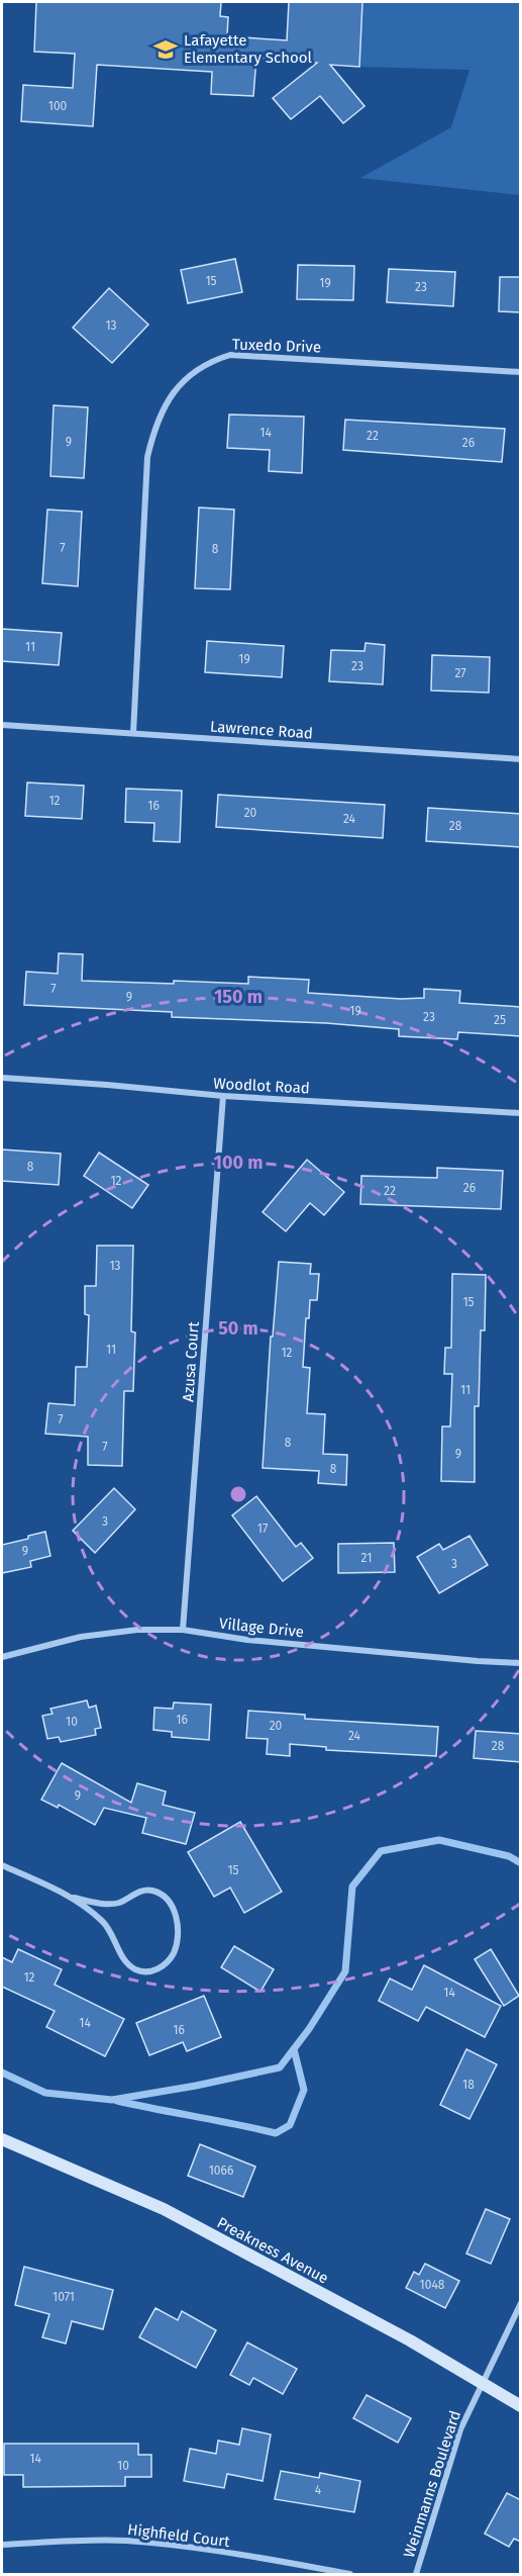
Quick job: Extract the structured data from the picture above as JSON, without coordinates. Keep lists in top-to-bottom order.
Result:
{
  "streets": {
    "main road": ["Preakness Avenue"],
    "street": [
      "Tuxedo Drive",
      "Lawrence Road",
      "Woodlot Road",
      "Azusa Court",
      "Village Drive",
      "Weinmanns Boulevard",
      "Highfield Court"
    ]
  },
  "crossings": [
    ["Tuxedo Drive", "Lawrence Road"],
    ["Woodlot Road", "Azusa Court"],
    ["Azusa Court", "Village Drive"],
    ["Preakness Avenue", "Weinmanns Boulevard"]
  ],
  "places": {
    "school or university": ["Lafayette Elementary School"]
  },
  "house_numbers": [
    "100",
    "15",
    "19",
    "23",
    "13",
    "14",
    "22",
    "9",
    "26",
    "7",
    "8",
    "11",
    "19",
    "23",
    "27",
    "12",
    "16",
    "20",
    "24",
    "28",
    "7",
    "9",
    "19",
    "23",
    "25",
    "8",
    "12",
    "26",
    "22",
    "13",
    "15",
    "11",
    "12",
    "11",
    "7",
    "8",
    "7",
    "9",
    "8",
    "3",
    "17",
    "9",
    "21",
    "3",
    "16",
    "10",
    "20",
    "24",
    "28",
    "9",
    "15",
    "12",
    "14",
    "14",
    "16",
    "18",
    "1066",
    "1048",
    "1071",
    "14",
    "10",
    "4"
  ],
  "rings": ["150 m", "100 m", "50 m"]
}
